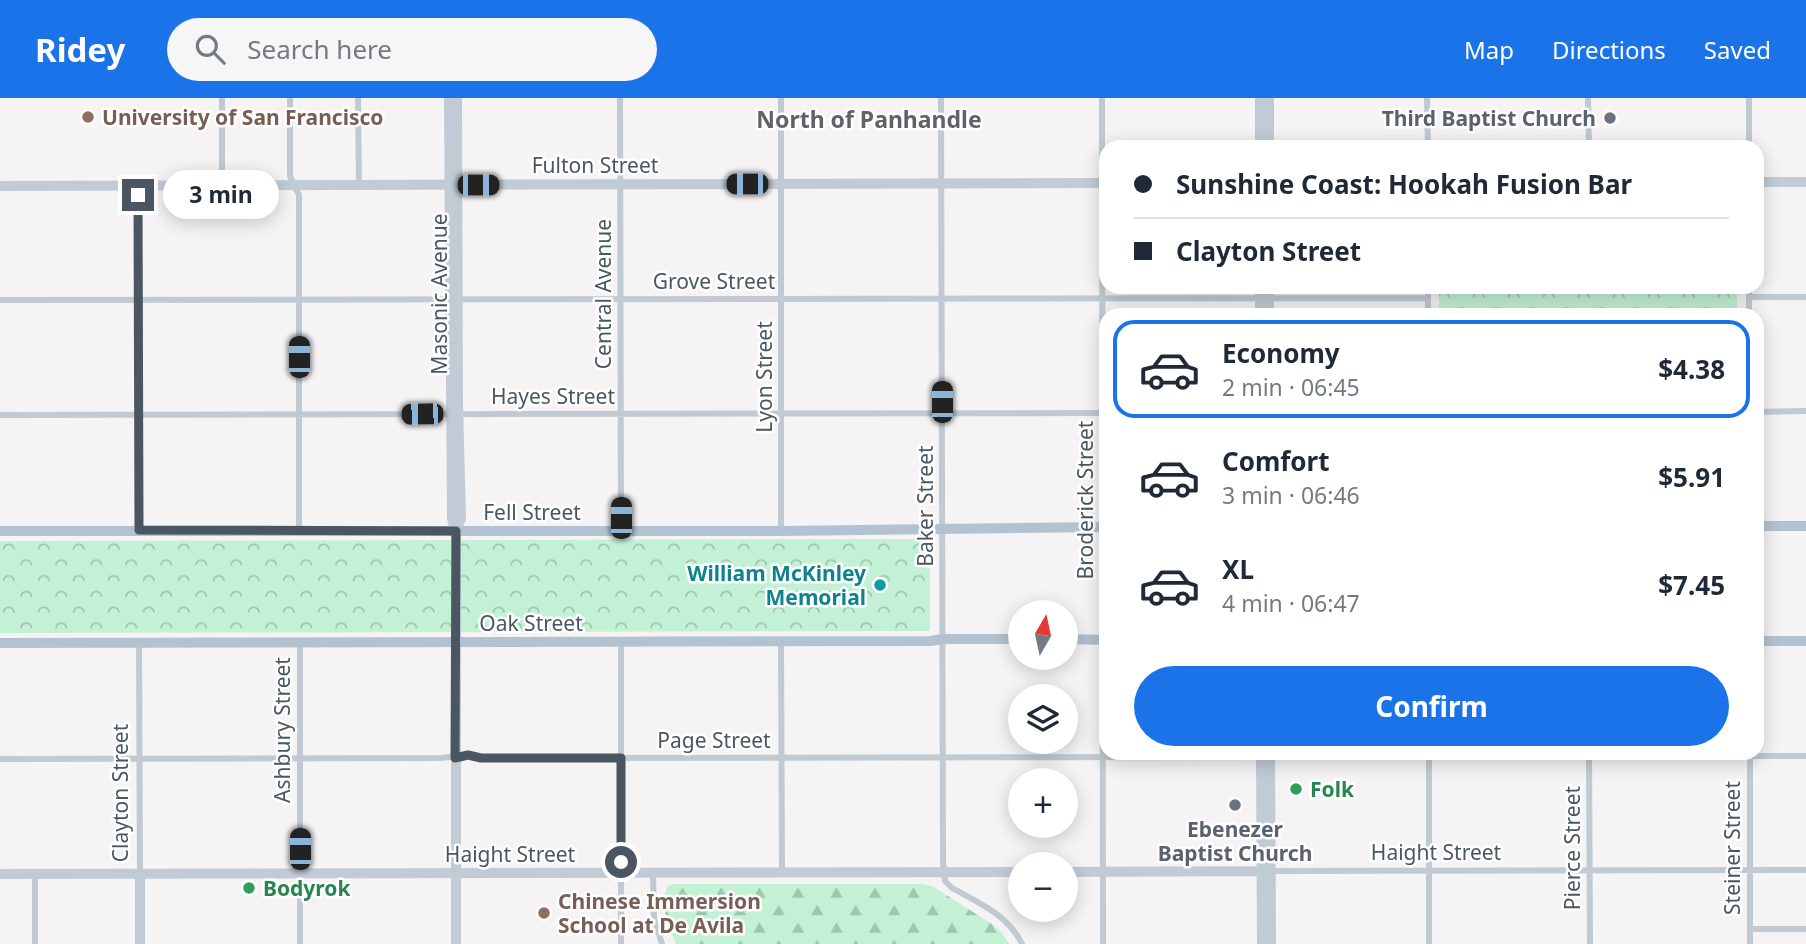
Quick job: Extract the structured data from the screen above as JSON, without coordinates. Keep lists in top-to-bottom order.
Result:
{
  "streets": {
    "main road": ["Fell Street", "Oak Street"],
    "street": [
      "Fulton Street",
      "Grove Street",
      "Masonic Avenue",
      "Central Avenue",
      "Lyon Street",
      "Hayes Street",
      "Broderick Street",
      "Baker Street",
      "Ashbury Street",
      "Page Street",
      "Clayton Street",
      "Pierce Street",
      "Steiner Street",
      "Haight Street"
    ]
  },
  "crossings": [
    ["Fulton Street", "Masonic Avenue"],
    ["Fulton Street", "Central Avenue"],
    ["Fulton Street", "Lyon Street"],
    ["Fulton Street", "Baker Street"],
    ["Grove Street", "Masonic Avenue"],
    ["Grove Street", "Central Avenue"],
    ["Grove Street", "Lyon Street"],
    ["Grove Street", "Broderick Street"],
    ["Grove Street", "Baker Street"],
    ["Masonic Avenue", "Hayes Street"],
    ["Masonic Avenue", "Fell Street"],
    ["Masonic Avenue", "Oak Street"],
    ["Masonic Avenue", "Page Street"],
    ["Masonic Avenue", "Haight Street"],
    ["Central Avenue", "Hayes Street"],
    ["Central Avenue", "Fell Street"],
    ["Lyon Street", "Hayes Street"],
    ["Lyon Street", "Fell Street"],
    ["Hayes Street", "Baker Street"],
    ["Broderick Street", "Haight Street"],
    ["Baker Street", "Fell Street"],
    ["Baker Street", "Oak Street"],
    ["Baker Street", "Page Street"],
    ["Baker Street", "Haight Street"],
    ["Oak Street", "Ashbury Street"],
    ["Oak Street", "Clayton Street"],
    ["Ashbury Street", "Page Street"],
    ["Ashbury Street", "Haight Street"],
    ["Page Street", "Clayton Street"],
    ["Clayton Street", "Haight Street"],
    ["Pierce Street", "Haight Street"],
    ["Steiner Street", "Haight Street"]
  ],
  "districts": ["North of Panhandle"],
  "places": [
    "University of San Francisco",
    "Third Baptist Church",
    "William McKinley Memorial",
    "Folk",
    "Ebenezer Baptist Church",
    "Bodyrok",
    "Chinese Immersion School at De Avila"
  ],
  "north": "top",
  "page": {
    "header": "Ridey",
    "search": "Search here",
    "nav": ["Map", "Directions", "Saved"],
    "banner": ["Sunshine Coast: Hookah Fusion Bar", "Clayton Street"],
    "bubble": "3 min",
    "list": [
      {
        "name": "Economy",
        "note": "2 min · 06:45",
        "value": "$4.38"
      },
      {
        "name": "Comfort",
        "note": "3 min · 06:46",
        "value": "$5.91"
      },
      {
        "name": "XL",
        "note": "4 min · 06:47",
        "value": "$7.45"
      }
    ],
    "map_buttons": ["+", "−"],
    "buttons": "Confirm"
  }
}
